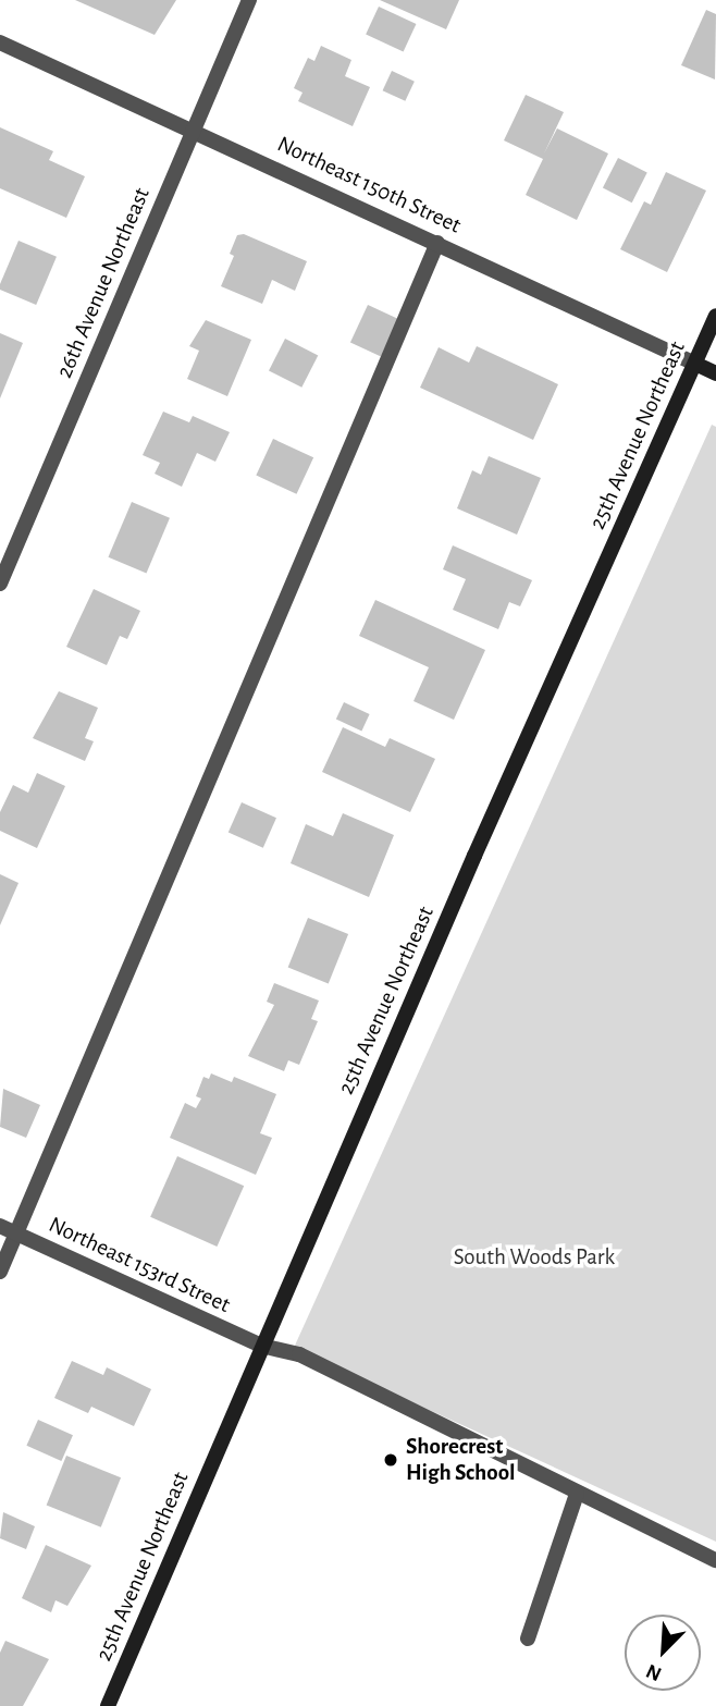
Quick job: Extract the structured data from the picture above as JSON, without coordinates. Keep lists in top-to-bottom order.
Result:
{
  "streets": {
    "street": [
      "Northeast 150th Street",
      "26th Avenue Northeast",
      "25th Avenue Northeast",
      "Northeast 153rd Street"
    ]
  },
  "crossings": [
    ["Northeast 150th Street", "26th Avenue Northeast"],
    ["Northeast 150th Street", "25th Avenue Northeast"],
    ["25th Avenue Northeast", "Northeast 153rd Street"]
  ],
  "parks": ["South Woods Park"],
  "places": ["Shorecrest High School"],
  "north": "bottom left"
}
